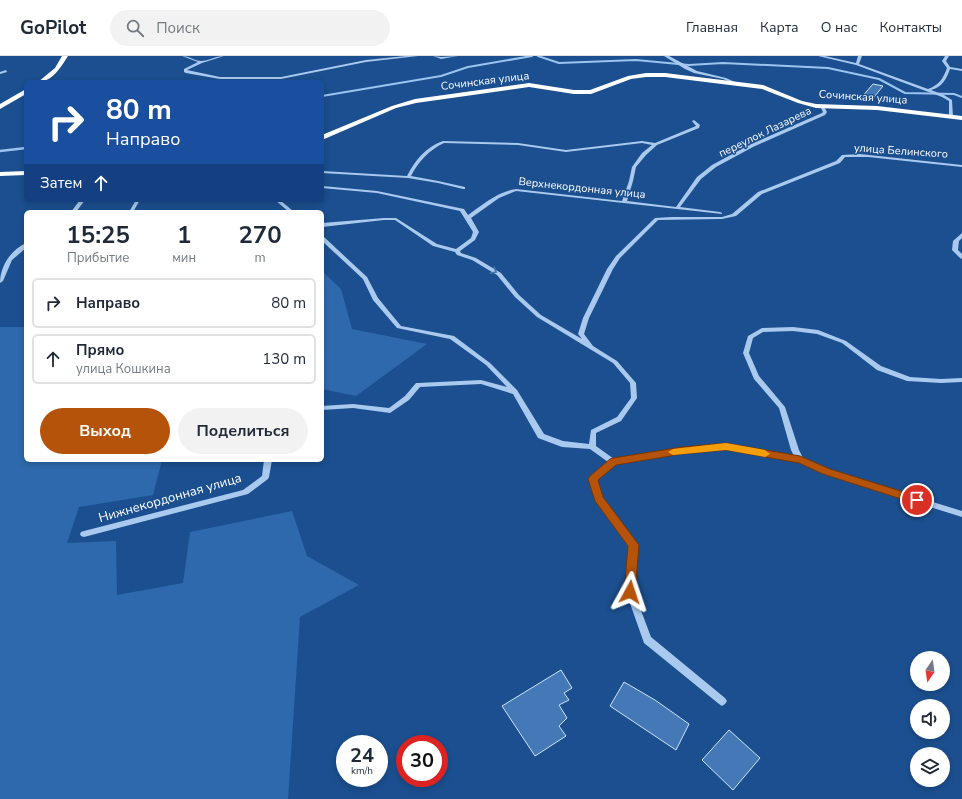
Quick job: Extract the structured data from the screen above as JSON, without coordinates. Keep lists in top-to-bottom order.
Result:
{
  "streets": {
    "highway": ["Сочинская улица"],
    "street": [
      "переулок Лазарева",
      "улица Белинского",
      "Верхнекордонная улица",
      "Нижнекордонная улица"
    ]
  },
  "crossings": [
    ["Сочинская улица", "переулок Лазарева"],
    ["переулок Лазарева", "Верхнекордонная улица"],
    ["улица Белинского", "Верхнекордонная улица"]
  ],
  "north": "bottom",
  "page": {
    "header": "GoPilot",
    "search": "Поиск",
    "nav": [
      "Главная",
      "Карта",
      "О нас",
      "Контакты"
    ],
    "turn": ["80 m", "Направо"],
    "then": "Затем",
    "eta": [
      "15:25",
      "Прибытие",
      "1",
      "мин",
      "270",
      "m"
    ],
    "list": [
      {
        "name": "Направо",
        "value": "80 m"
      },
      {
        "name": "Прямо",
        "note": "улица Кошкина",
        "value": "130 m"
      }
    ],
    "buttons": ["Выход", "Поделиться"],
    "speed": "24 km/h",
    "limit": "30"
  }
}
